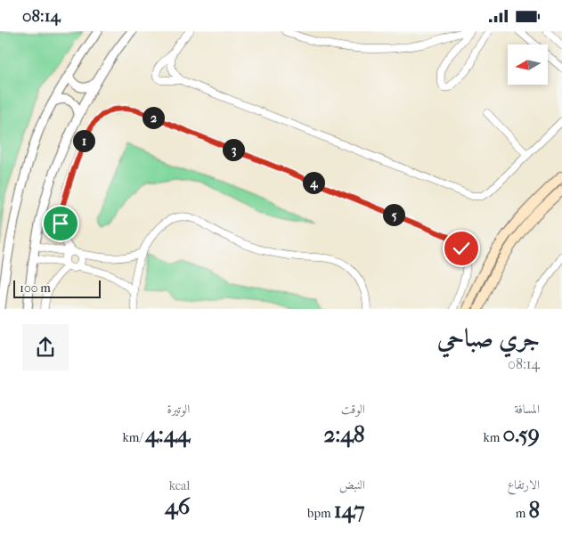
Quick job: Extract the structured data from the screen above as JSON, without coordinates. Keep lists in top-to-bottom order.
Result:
{
  "scale_bar": "100 m",
  "north": "left",
  "page": {
    "status": "08:14",
    "pins": [
      "2",
      "1",
      "3",
      "4",
      "5"
    ],
    "scale": "100 m",
    "heading": ["جري صباحي", "08:14"],
    "stats": [
      ["المسافة", "0.59 km"],
      ["الوقت", "2:48"],
      ["الوتيرة", "4:44 /km"],
      ["الارتفاع", "8 m"],
      ["النبض", "147 bpm"],
      ["kcal", "46"]
    ]
  }
}
